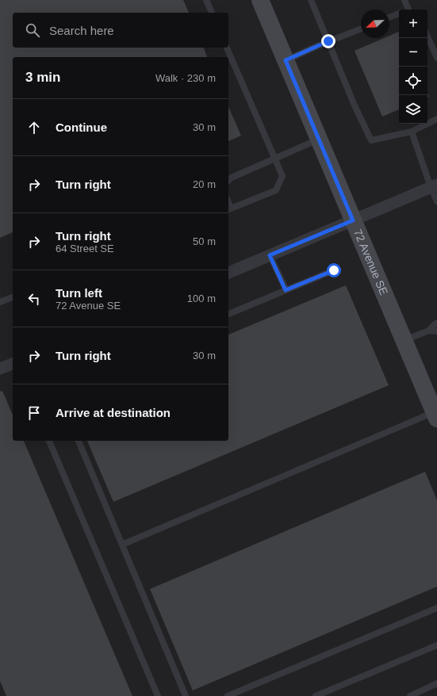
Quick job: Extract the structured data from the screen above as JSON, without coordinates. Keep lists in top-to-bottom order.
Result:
{
  "streets": {
    "street": ["72 Avenue SE"]
  },
  "north": "bottom left",
  "page": {
    "map_buttons": ["+", "−"],
    "search": "Search here",
    "heading": ["3 min", "Walk · 230 m"],
    "list": [
      ["Continue", "30 m"],
      ["Turn right", "20 m"],
      ["Turn right", "64 Street SE", "50 m"],
      ["Turn left", "72 Avenue SE", "100 m"],
      ["Turn right", "30 m"],
      "Arrive at destination"
    ]
  }
}
